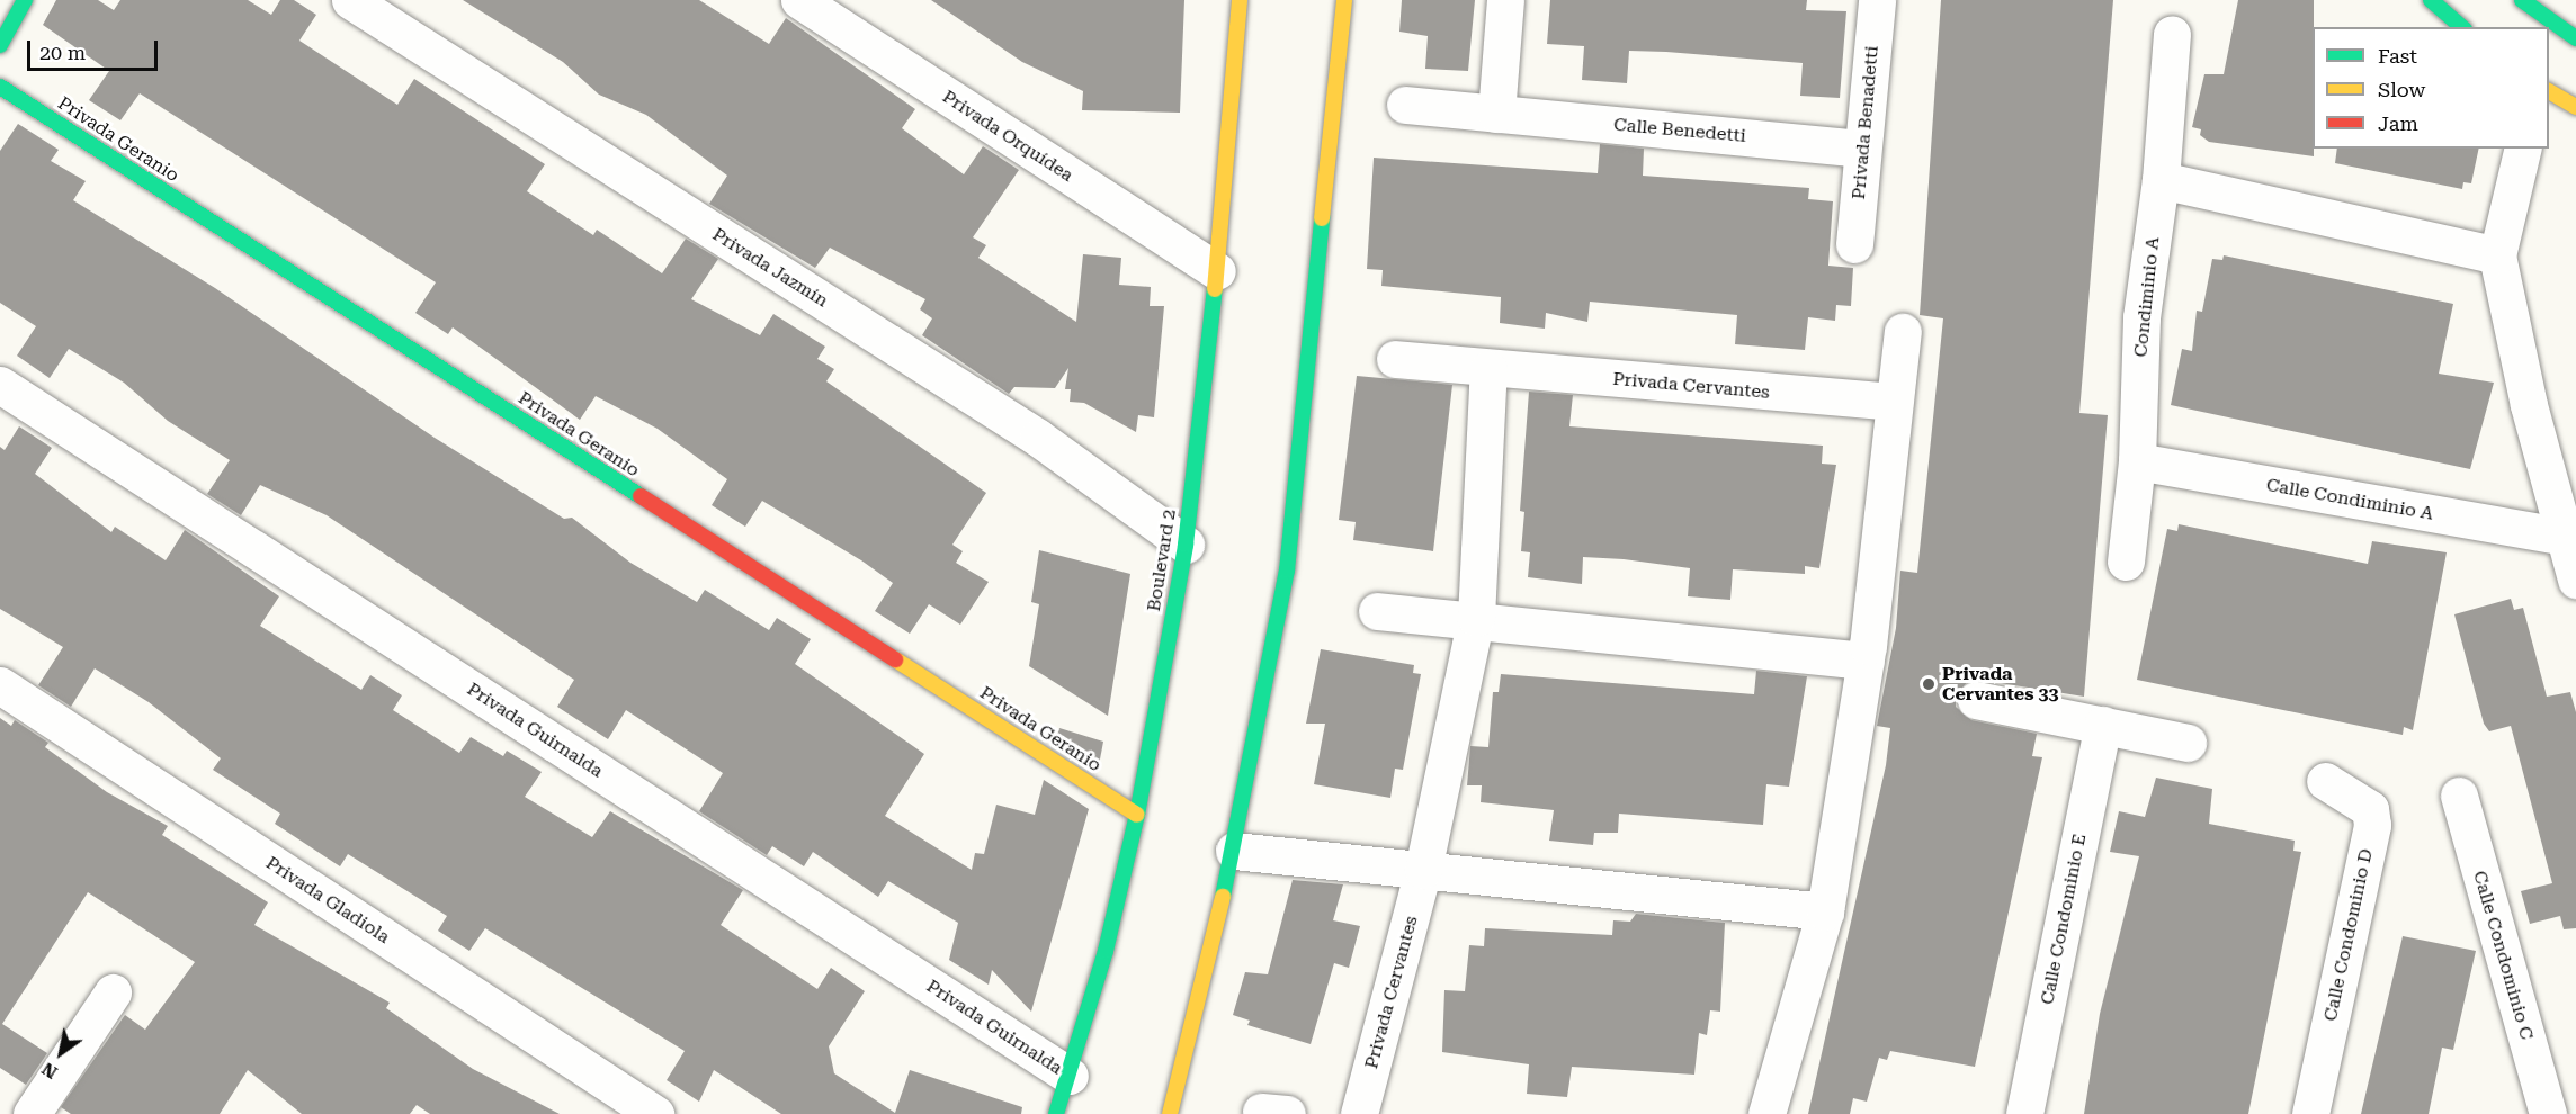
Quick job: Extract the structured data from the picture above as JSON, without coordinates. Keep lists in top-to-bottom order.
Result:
{
  "streets": {
    "main road": ["Privada Geranio", "Boulevard 2"],
    "street": [
      "Privada Benadetti",
      "Calle Benedetti",
      "Privada Orquídea",
      "Privada Jazmín",
      "Condiminio A",
      "Privada Cervantes",
      "Calle Condiminio A",
      "Privada Guirnalda",
      "Privada Gladiola",
      "Calle Condominio E",
      "Calle Condominio D",
      "Calle Condominio C"
    ]
  },
  "crossings": [
    ["Privada Benadetti", "Calle Benedetti"],
    ["Privada Orquídea", "Boulevard 2"],
    ["Privada Geranio", "Boulevard 2"],
    ["Privada Jazmín", "Boulevard 2"],
    ["Condiminio A", "Calle Condiminio A"],
    ["Boulevard 2", "Privada Guirnalda"]
  ],
  "places": ["Privada Cervantes 33"],
  "legend": ["Fast", "Slow", "Jam"],
  "scale_bar": "20 m",
  "north": "bottom left"
}
